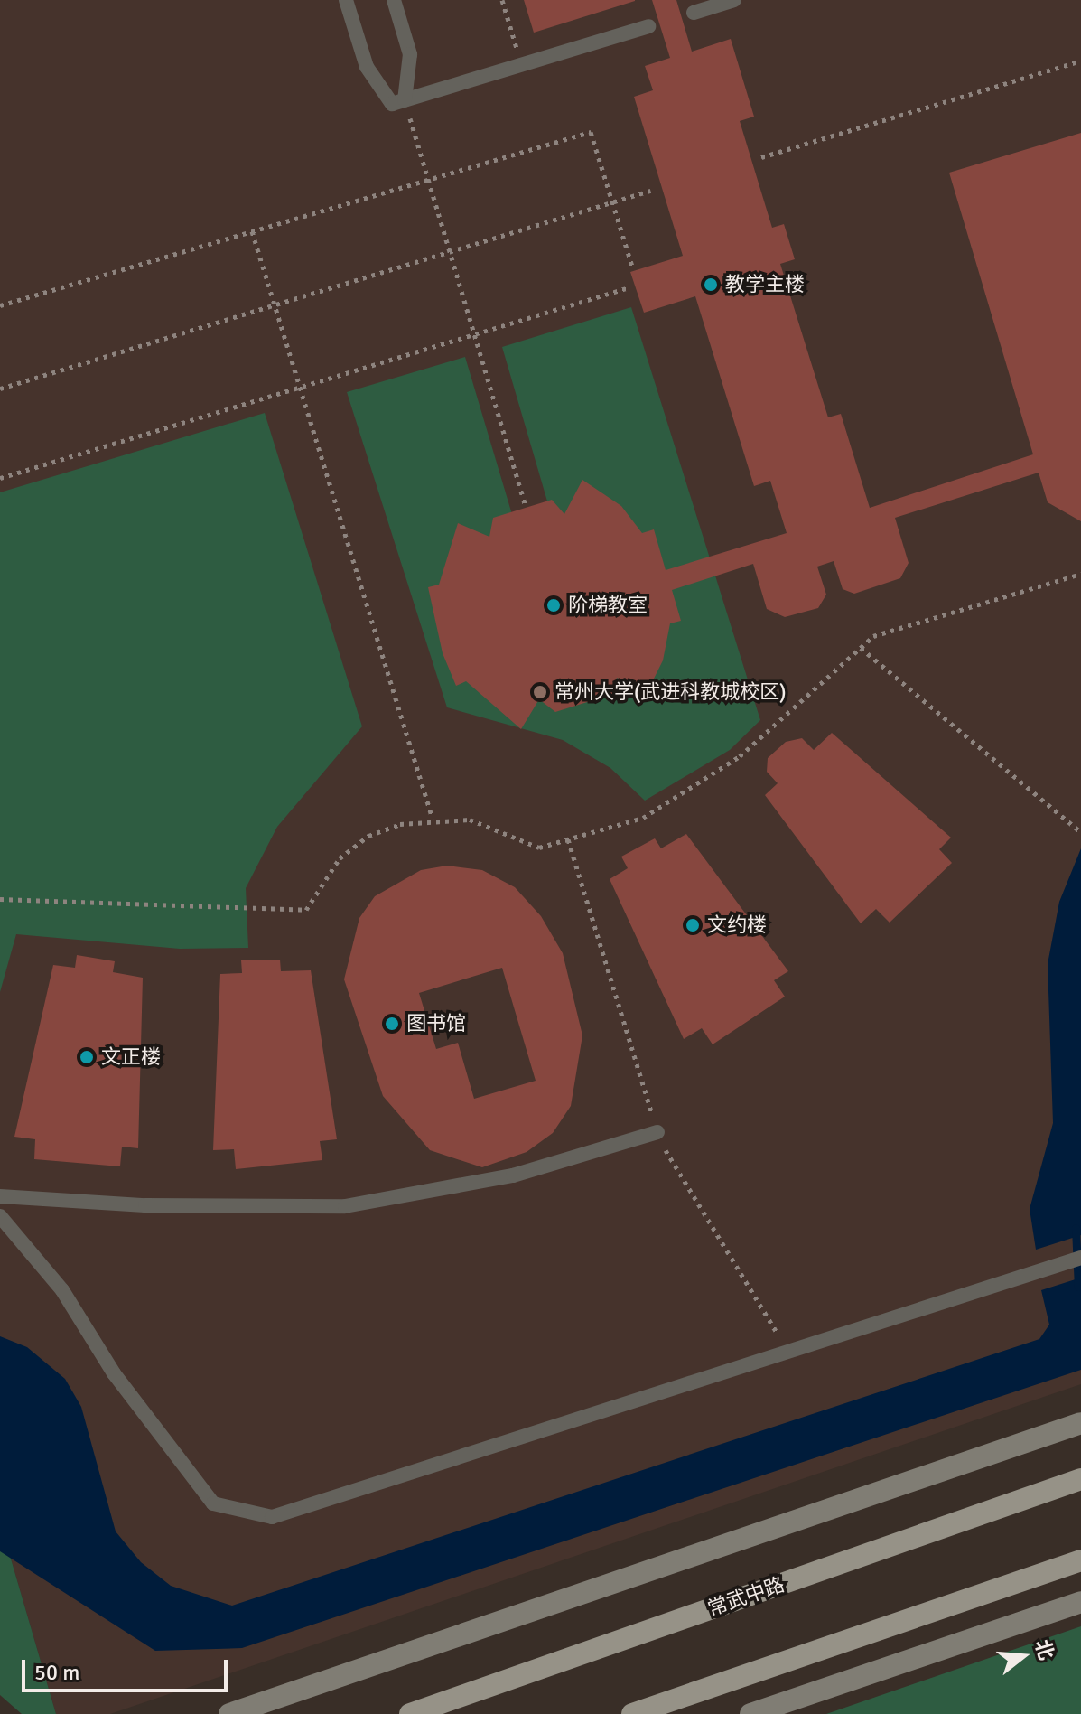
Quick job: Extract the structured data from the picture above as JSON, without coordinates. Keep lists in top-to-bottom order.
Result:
{
  "streets": {
    "main road": ["常武中路"]
  },
  "places": [
    "教学主楼",
    "阶梯教室",
    "常州大学(武进科教城校区)",
    "文约楼",
    "图书馆",
    "文正楼"
  ],
  "scale_bar": "50 m",
  "north": "right"
}
